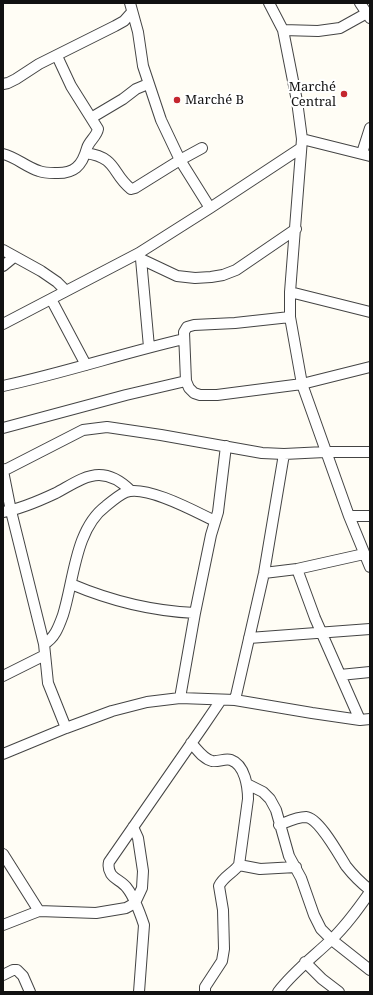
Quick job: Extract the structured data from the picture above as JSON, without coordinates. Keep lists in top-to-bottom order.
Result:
{
  "places": ["Marché Central", "Marché B"]
}
